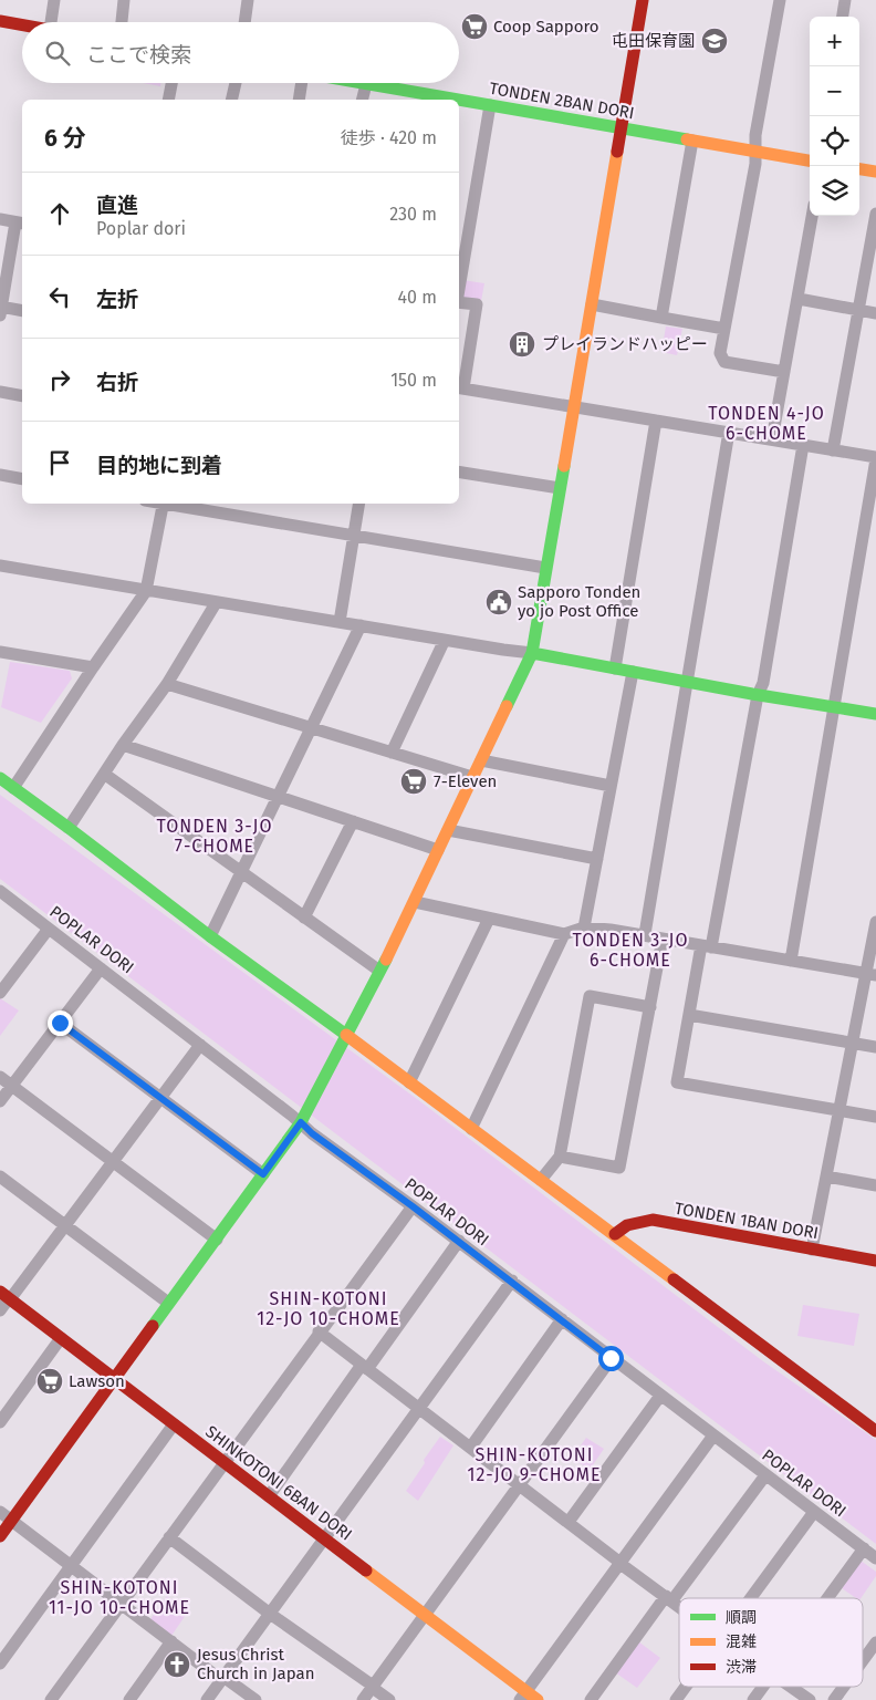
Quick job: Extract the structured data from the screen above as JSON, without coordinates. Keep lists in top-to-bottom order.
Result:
{
  "streets": {
    "street": [
      "TONDEN 2BAN DORI",
      "POPLAR DORI",
      "TONDEN 1BAN DORI",
      "SHINKOTONI 6BAN DORI"
    ]
  },
  "districts": [
    "TONDEN 4-JO 6-CHOME",
    "TONDEN 3-JO 7-CHOME",
    "TONDEN 3-JO 6-CHOME",
    "SHIN-KOTONI 12-JO 10-CHOME",
    "SHIN-KOTONI 12-JO 9-CHOME",
    "SHIN-KOTONI 11-JO 10-CHOME"
  ],
  "places": {
    "supermarket": ["Coop Sapporo", "7-Eleven", "Lawson"],
    "school or university": ["屯田保育園"],
    "building": ["プレイランドハッピー"],
    "public building": ["Sapporo Tonden yo jo Post Office"],
    "church": ["Jesus Christ Church in Japan"]
  },
  "legend": ["順調", "混雑", "渋滞"],
  "page": {
    "map_buttons": ["+", "−"],
    "search": "ここで検索",
    "heading": ["6 分", "徒歩 · 420 m"],
    "list": [
      ["直進", "Poplar dori", "230 m"],
      ["左折", "40 m"],
      ["右折", "150 m"],
      "目的地に到着"
    ]
  }
}
